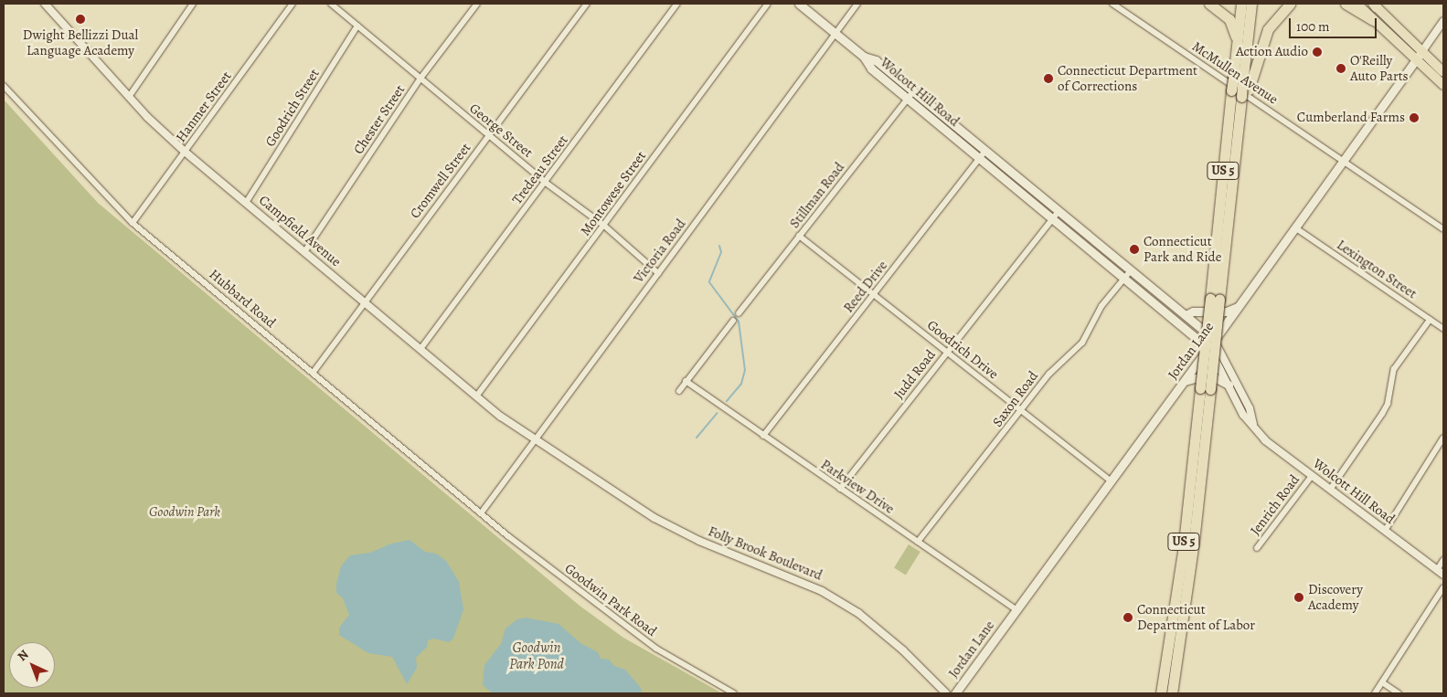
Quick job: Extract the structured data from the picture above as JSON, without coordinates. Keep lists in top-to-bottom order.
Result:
{
  "streets": {
    "highway": ["US 5"],
    "main road": ["Wolcott Hill Road", "Jordan Lane"],
    "street": [
      "McMullen Avenue",
      "Hanmer Street",
      "Goodrich Street",
      "Chester Street",
      "George Street",
      "Tredeau Street",
      "Cromwell Street",
      "Montowese Street",
      "Stillman Road",
      "Campfield Avenue",
      "Victoria Road",
      "Lexington Street",
      "Reed Drive",
      "Hubbard Road",
      "Goodrich Drive",
      "Judd Road",
      "Saxon Road",
      "Parkview Drive",
      "Jenrich Road",
      "Folly Brook Boulevard",
      "Goodwin Park Road"
    ]
  },
  "crossings": [
    ["McMullen Avenue", "Jordan Lane"],
    ["Wolcott Hill Road", "Stillman Road"],
    ["Wolcott Hill Road", "Reed Drive"],
    ["Wolcott Hill Road", "Jordan Lane"],
    ["Wolcott Hill Road", "Judd Road"],
    ["Wolcott Hill Road", "Saxon Road"],
    ["Wolcott Hill Road", "Jenrich Road"],
    ["Hanmer Street", "Campfield Avenue"],
    ["Hanmer Street", "Hubbard Road"],
    ["Goodrich Street", "George Street"],
    ["Goodrich Street", "Campfield Avenue"],
    ["Chester Street", "George Street"],
    ["Chester Street", "Campfield Avenue"],
    ["George Street", "Tredeau Street"],
    ["George Street", "Cromwell Street"],
    ["George Street", "Montowese Street"],
    ["George Street", "Victoria Road"],
    ["Tredeau Street", "Campfield Avenue"],
    ["Cromwell Street", "Campfield Avenue"],
    ["Cromwell Street", "Hubbard Road"],
    ["Montowese Street", "Campfield Avenue"],
    ["Stillman Road", "Goodrich Drive"],
    ["Campfield Avenue", "Victoria Road"],
    ["Campfield Avenue", "Folly Brook Boulevard"],
    ["Victoria Road", "Hubbard Road"],
    ["Victoria Road", "Goodwin Park Road"],
    ["Lexington Street", "Jordan Lane"],
    ["Reed Drive", "Goodrich Drive"],
    ["Reed Drive", "Parkview Drive"],
    ["Hubbard Road", "Goodwin Park Road"],
    ["Goodrich Drive", "Jordan Lane"],
    ["Goodrich Drive", "Judd Road"],
    ["Goodrich Drive", "Saxon Road"],
    ["Jordan Lane", "Parkview Drive"],
    ["Judd Road", "Parkview Drive"],
    ["Saxon Road", "Parkview Drive"]
  ],
  "water": ["Goodwin Park Pond"],
  "parks": ["Goodwin Park"],
  "places": [
    "Dwight Bellizzi Dual Language Academy",
    "Action Audio",
    "O'Reilly Auto Parts",
    "Connecticut Department of Corrections",
    "Cumberland Farms",
    "Connecticut Park and Ride",
    "Discovery Academy",
    "Connecticut Department of Labor"
  ],
  "scale_bar": "100 m",
  "north": "top left"
}
